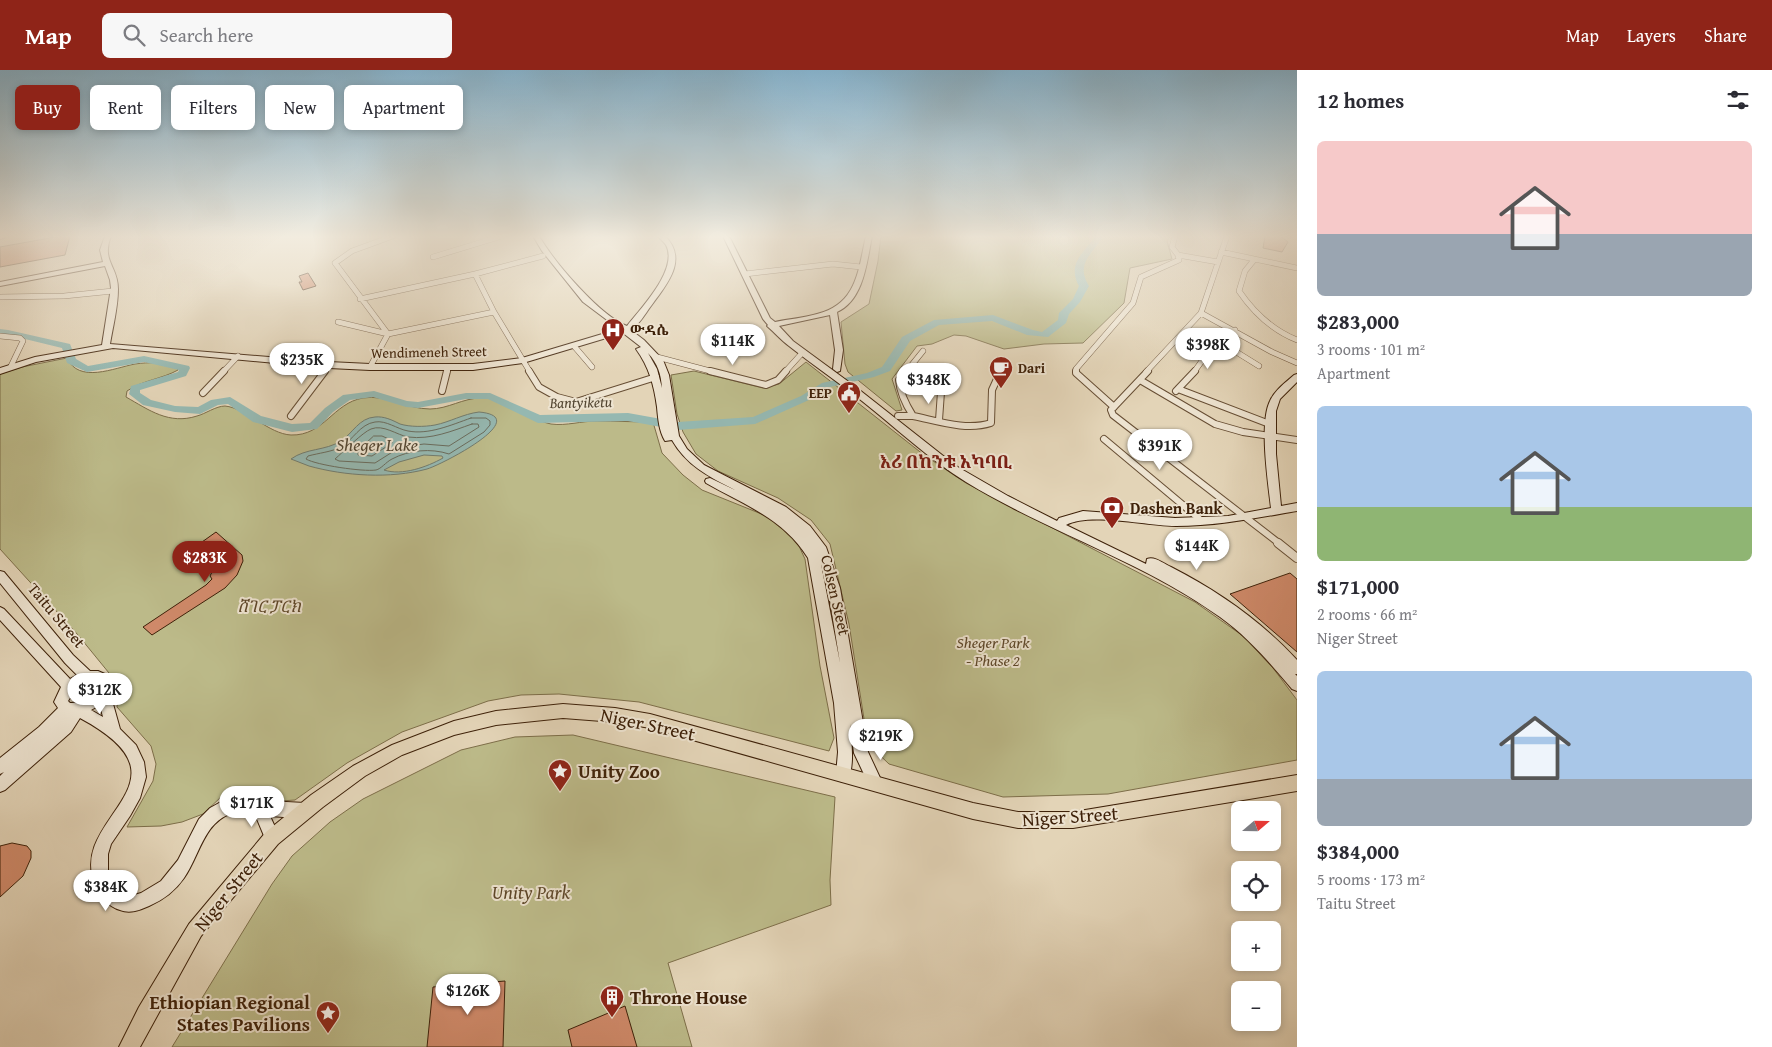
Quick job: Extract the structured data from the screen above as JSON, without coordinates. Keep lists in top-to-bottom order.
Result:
{
  "streets": {
    "main road": [
      "Wendimeneh Street",
      "Colsen Steet",
      "Taitu Street",
      "Niger Street"
    ]
  },
  "crossings": [
    ["Colsen Steet", "Niger Street"]
  ],
  "districts": ["እሪ በከንቱ አካባቢ"],
  "water": ["Bantyiketu", "Sheger Lake"],
  "parks": ["ሸገር ፓርክ", "Sheger Park - Phase 2", "Unity Park"],
  "places": {
    "hospital": ["ውዳሴ"],
    "cafe": ["Dari"],
    "public building": ["EEP"],
    "bank": ["Dashen Bank"],
    "place": ["Unity Zoo", "Ethiopian Regional States Pavilions"],
    "building": ["Throne House"]
  },
  "north": "right",
  "page": {
    "header": "Map",
    "search": "Search here",
    "nav": ["Map", "Layers", "Share"],
    "heading": "12 homes",
    "chip": [
      "Buy",
      "Rent",
      "Filters",
      "New",
      "Apartment"
    ],
    "list": [
      {
        "name": "$283,000",
        "note": "3 rooms · 101 m² · Apartment"
      },
      {
        "name": "$171,000",
        "note": "2 rooms · 66 m² · Niger Street"
      },
      {
        "name": "$384,000",
        "note": "5 rooms · 173 m² · Taitu Street"
      }
    ],
    "price": [
      "$114K",
      "$398K",
      "$235K",
      "$348K",
      "$391K",
      "$144K",
      "$283K",
      "$312K",
      "$219K",
      "$171K",
      "$384K",
      "$126K"
    ],
    "map_buttons": ["+", "−"]
  }
}
